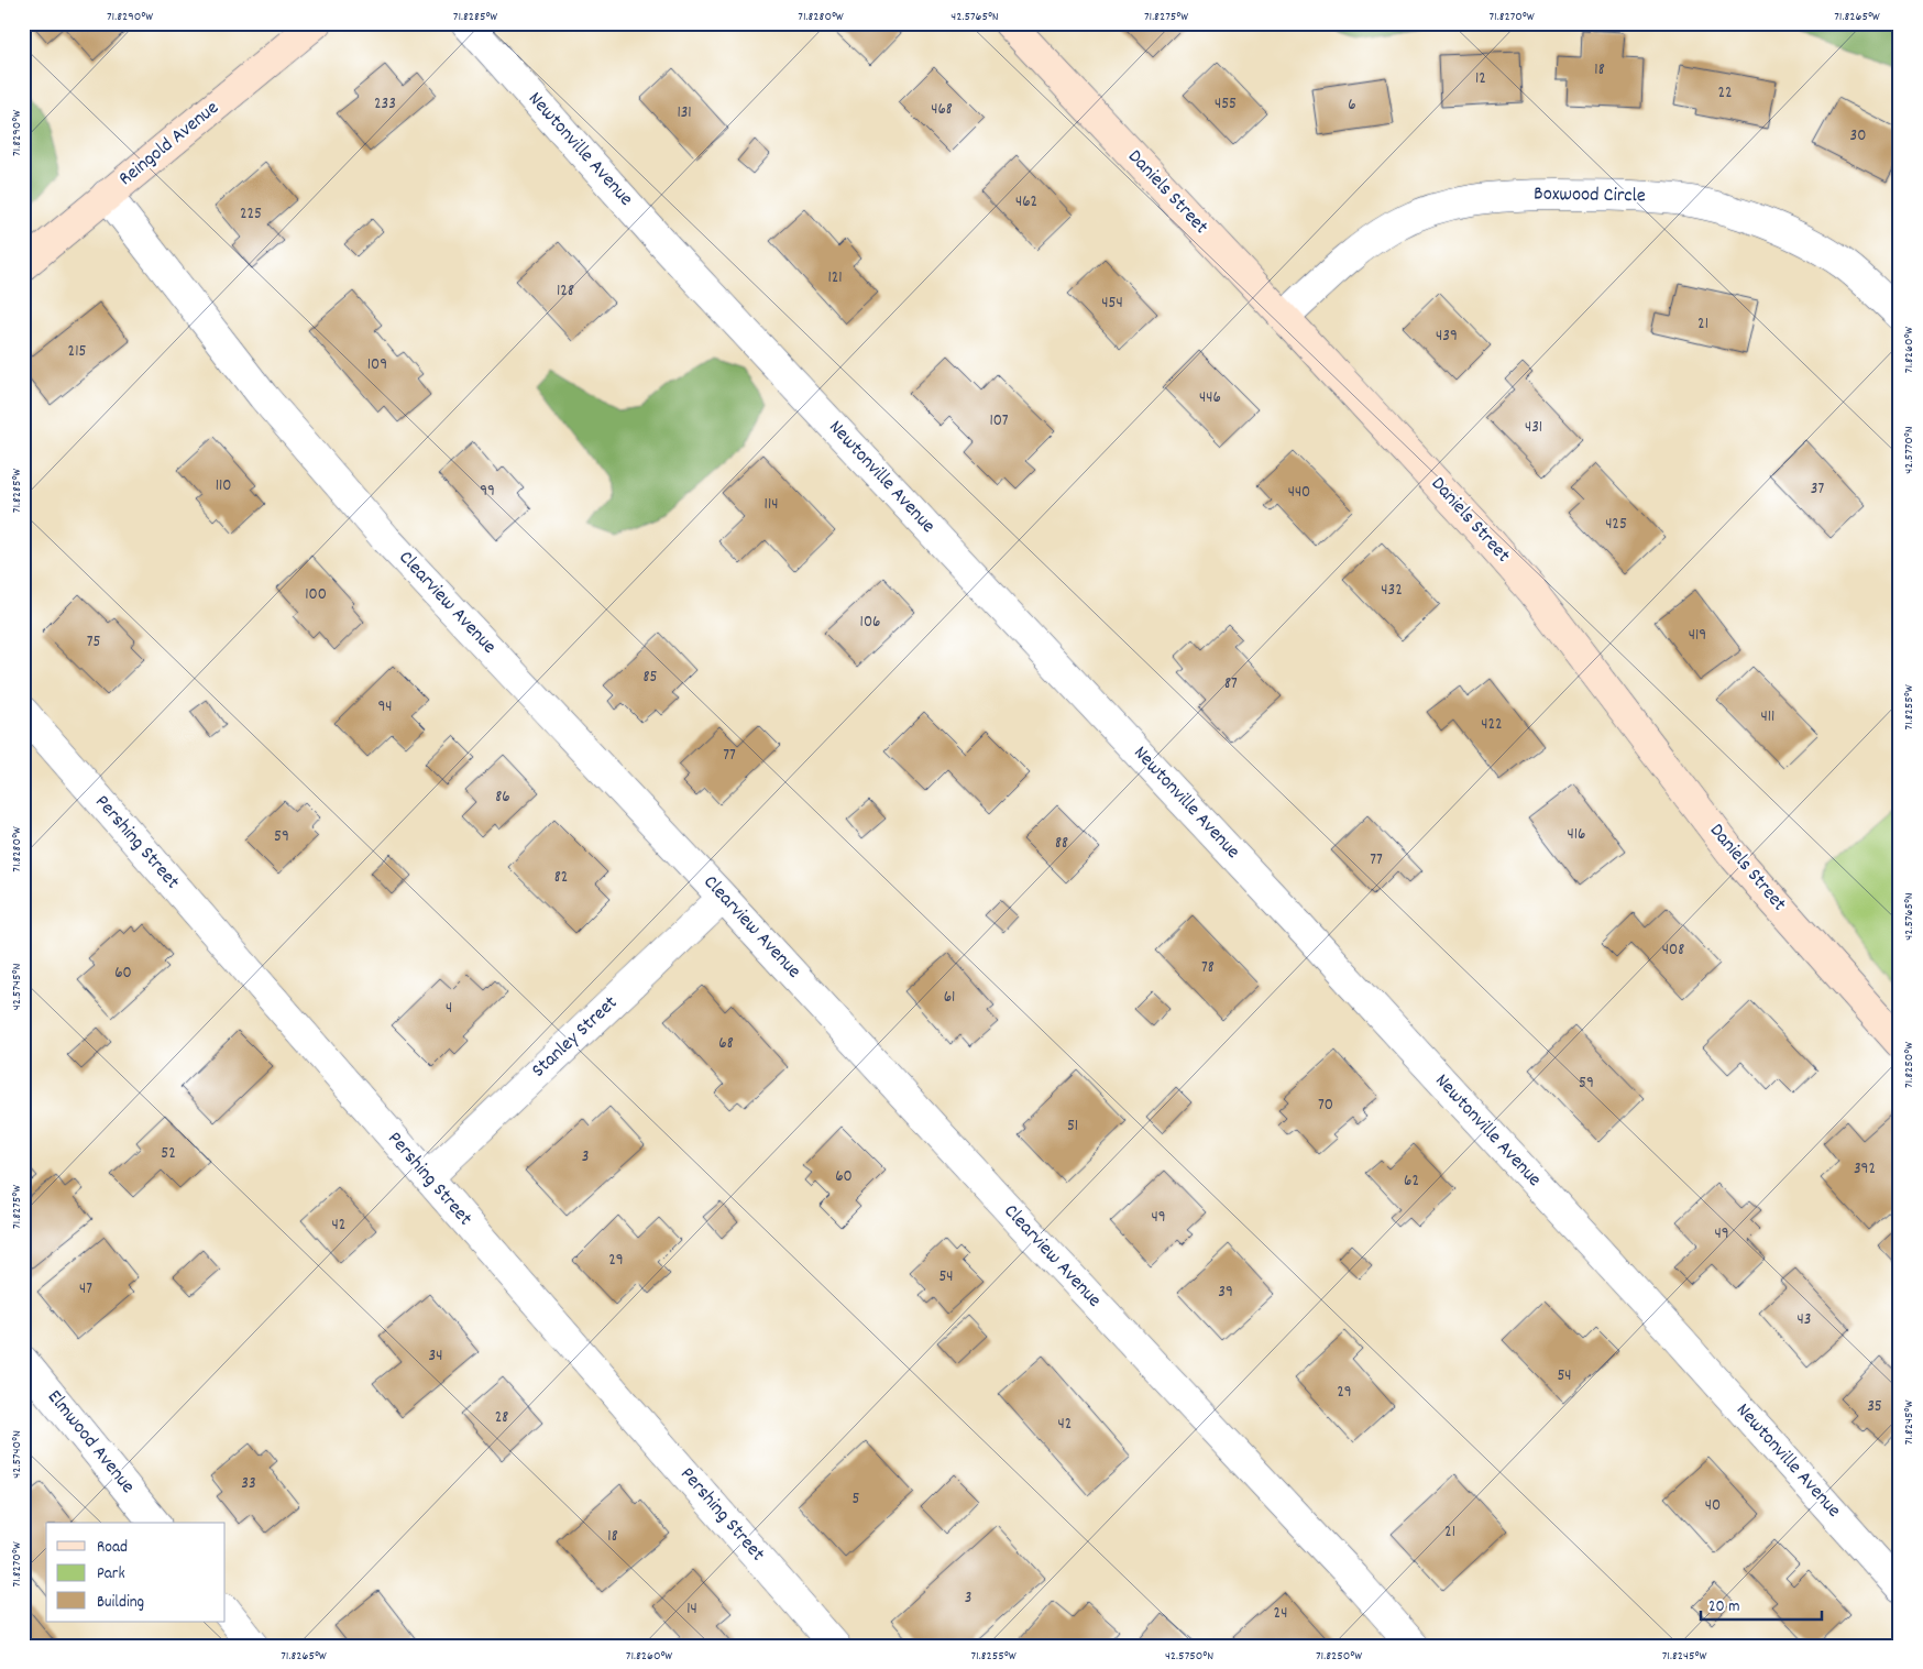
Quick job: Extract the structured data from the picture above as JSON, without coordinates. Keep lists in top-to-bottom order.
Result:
{
  "streets": {
    "street": [
      "Reingold Avenue",
      "Newtonville Avenue",
      "Daniels Street",
      "Boxwood Circle",
      "Clearview Avenue",
      "Pershing Street",
      "Stanley Street",
      "Elmwood Avenue"
    ]
  },
  "crossings": [
    ["Reingold Avenue", "Clearview Avenue"],
    ["Daniels Street", "Boxwood Circle"],
    ["Clearview Avenue", "Stanley Street"],
    ["Pershing Street", "Stanley Street"]
  ],
  "house_numbers": [
    "18",
    "12",
    "22",
    "233",
    "455",
    "6",
    "468",
    "131",
    "30",
    "462",
    "225",
    "121",
    "128",
    "454",
    "21",
    "439",
    "215",
    "109",
    "446",
    "107",
    "431",
    "110",
    "37",
    "99",
    "440",
    "114",
    "425",
    "432",
    "100",
    "106",
    "419",
    "75",
    "85",
    "87",
    "94",
    "411",
    "422",
    "77",
    "86",
    "416",
    "59",
    "88",
    "77",
    "82",
    "408",
    "78",
    "60",
    "61",
    "4",
    "68",
    "59",
    "70",
    "51",
    "52",
    "3",
    "392",
    "60",
    "62",
    "49",
    "42",
    "49",
    "29",
    "54",
    "47",
    "39",
    "43",
    "34",
    "54",
    "29",
    "35",
    "28",
    "42",
    "33",
    "5",
    "40",
    "21",
    "18",
    "3",
    "14",
    "24"
  ],
  "legend": ["Road", "Park", "Building"],
  "scale_bar": "20 m",
  "coordinates": [
    "71.8290°W",
    "71.8285°W",
    "71.8280°W",
    "42.5765°N",
    "71.8275°W",
    "71.8270°W",
    "71.8265°W",
    "71.8260°W",
    "42.5770°N",
    "71.8255°W",
    "42.5745°N",
    "71.8250°W",
    "71.8245°W",
    "42.5740°N",
    "42.5750°N"
  ]
}
